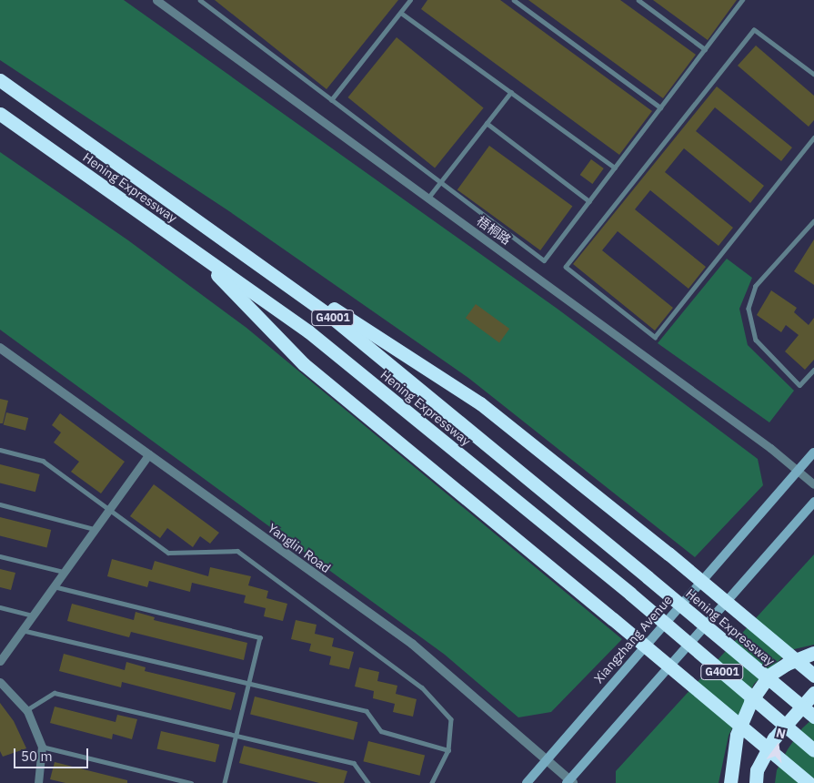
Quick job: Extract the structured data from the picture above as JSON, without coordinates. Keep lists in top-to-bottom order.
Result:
{
  "streets": {
    "highway": ["Hening Expressway", "G4001"],
    "main road": ["Xiangzhang Avenue"],
    "street": ["梧桐路", "Yanglin Road"]
  },
  "crossings": [
    ["梧桐路", "Xiangzhang Avenue"],
    ["Yanglin Road", "Xiangzhang Avenue"]
  ],
  "scale_bar": "50 m",
  "north": "top"
}
